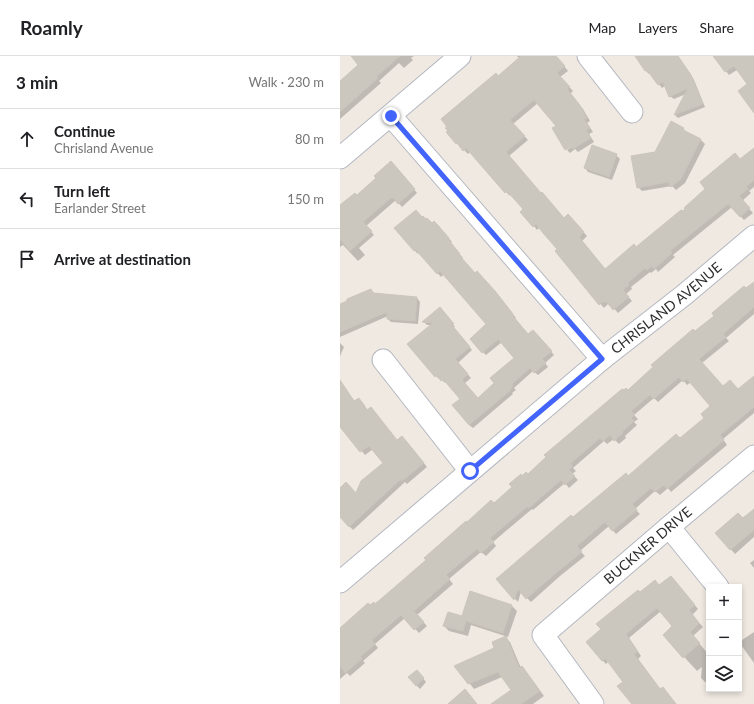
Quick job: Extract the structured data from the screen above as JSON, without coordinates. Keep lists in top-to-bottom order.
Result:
{
  "streets": {
    "street": ["CHRISLAND AVENUE", "BUCKNER DRIVE"]
  },
  "page": {
    "header": "Roamly",
    "nav": ["Map", "Layers", "Share"],
    "heading": ["3 min", "Walk · 230 m"],
    "list": [
      ["Continue", "Chrisland Avenue", "80 m"],
      ["Turn left", "Earlander Street", "150 m"],
      "Arrive at destination"
    ],
    "map_buttons": ["+", "−"]
  }
}
